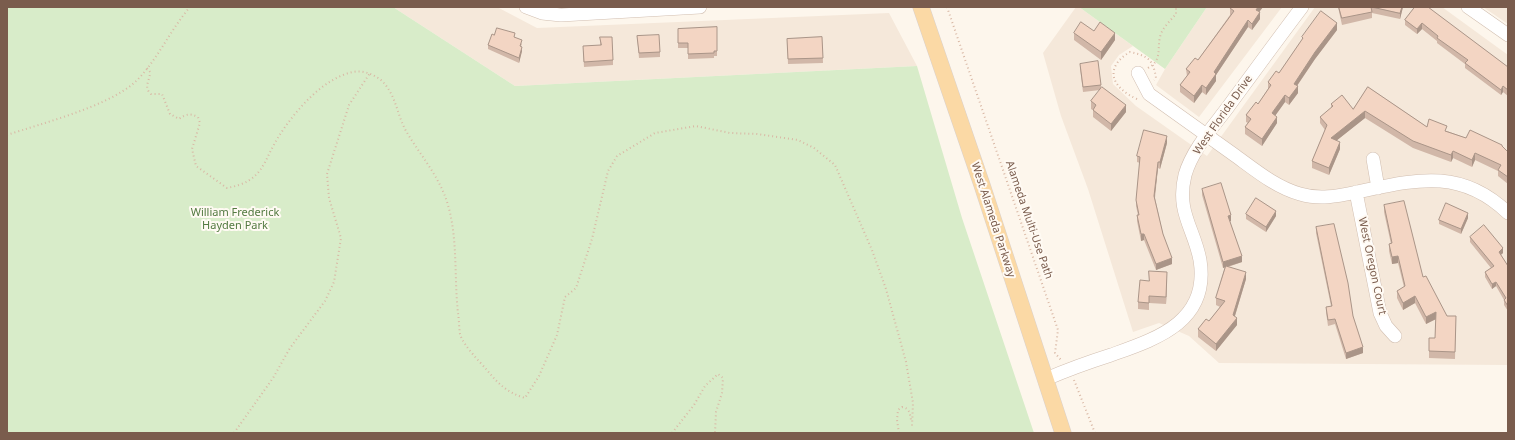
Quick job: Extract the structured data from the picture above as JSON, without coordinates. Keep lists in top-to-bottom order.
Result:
{
  "streets": {
    "main road": ["West Alameda Parkway"],
    "street": ["West Florida Drive", "West Oregon Court"],
    "path": ["Alameda Multi-Use Path"]
  },
  "crossings": [
    ["West Florida Drive", "West Alameda Parkway"],
    ["West Florida Drive", "Alameda Multi-Use Path"]
  ],
  "parks": ["William Frederick Hayden Park"]
}
